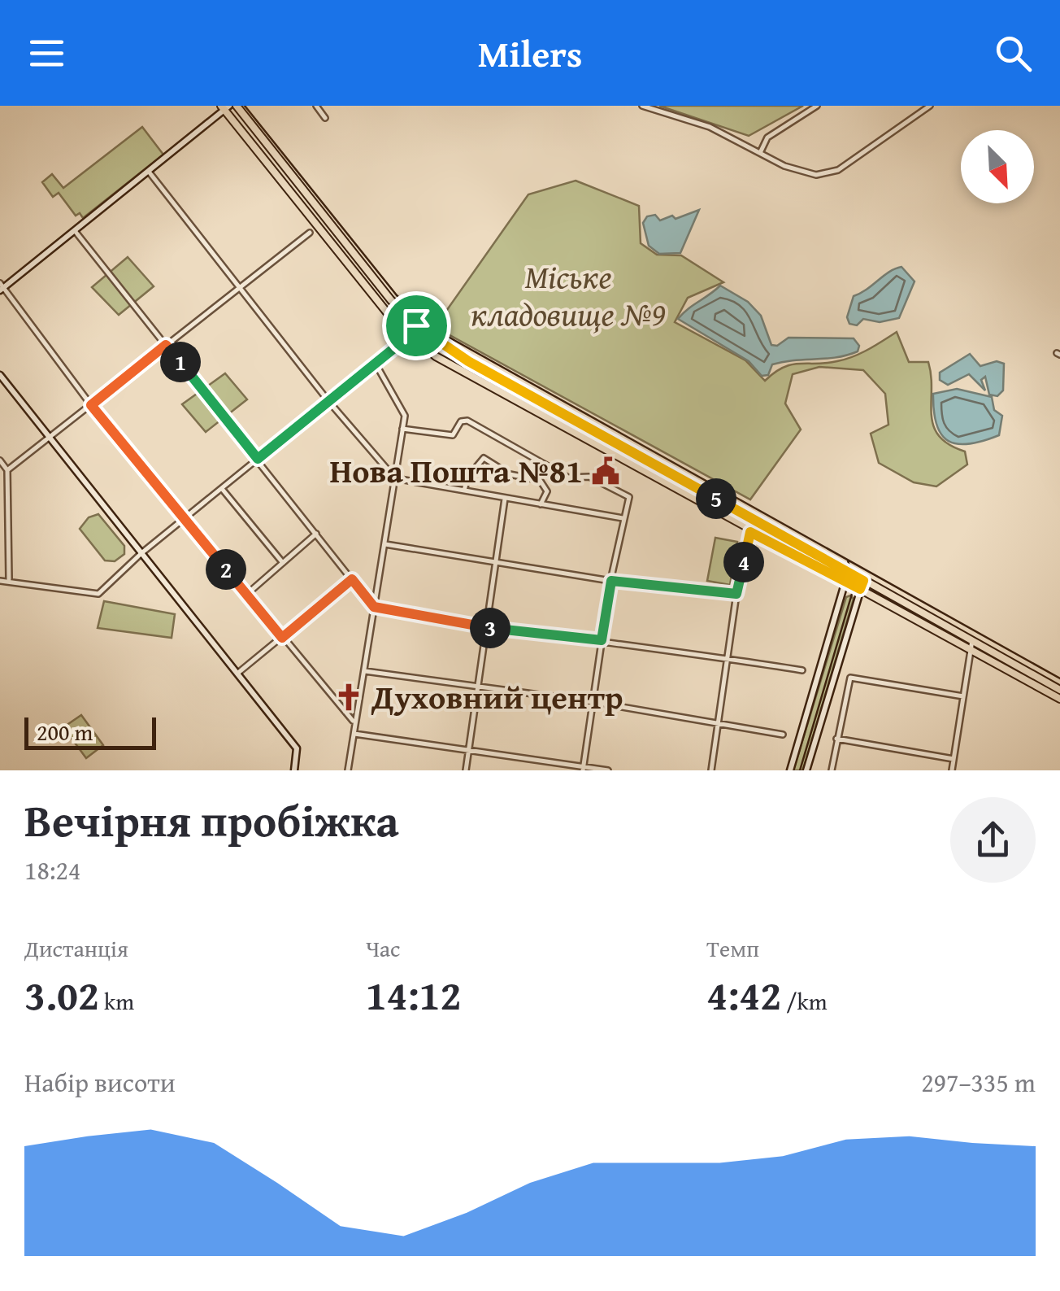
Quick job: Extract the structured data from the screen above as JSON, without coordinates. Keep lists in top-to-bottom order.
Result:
{
  "parks": ["Міське кладовище №9"],
  "places": {
    "public building": ["Нова Пошта №81"],
    "church": ["Духовний центр"]
  },
  "scale_bar": "200 m",
  "north": "bottom right",
  "page": {
    "header": "Milers",
    "pins": [
      "1",
      "5",
      "4",
      "2",
      "3"
    ],
    "scale": "200 m",
    "heading": ["Вечірня пробіжка", "18:24"],
    "stats": [
      ["Дистанція", "3.02 km"],
      ["Час", "14:12"],
      ["Темп", "4:42 /km"]
    ],
    "chart": ["Набір висоти", "297–335 m"]
  }
}
